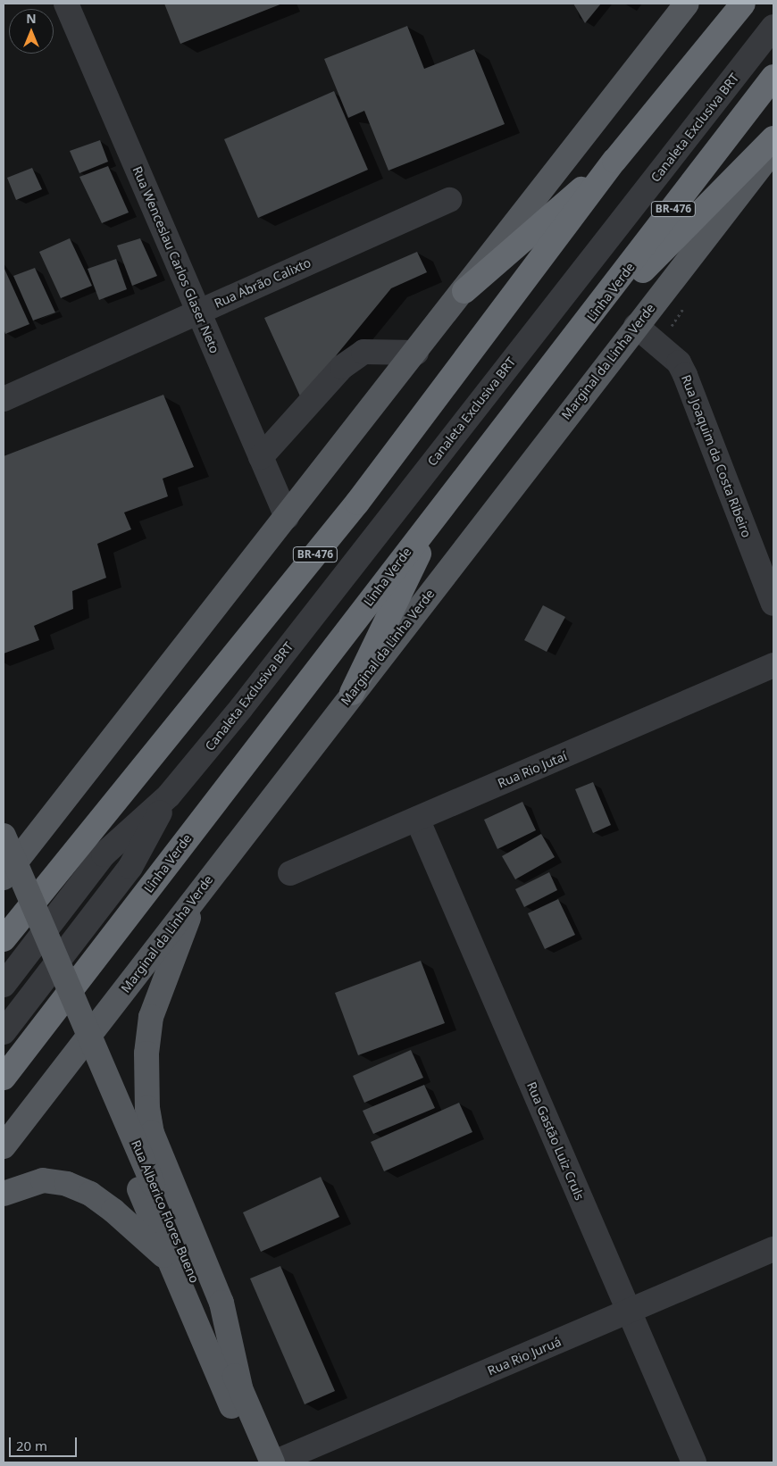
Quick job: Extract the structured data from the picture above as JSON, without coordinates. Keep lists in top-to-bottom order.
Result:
{
  "streets": {
    "highway": ["BR-476", "Linha Verde"],
    "main road": ["Marginal da Linha Verde", "Rua Alberico Flores Bueno"],
    "street": [
      "Canaleta Exclusiva BRT",
      "Rua Wenceslau Carlos Glaser Neto",
      "Rua Abrão Calixto",
      "Rua Joaquim da Costa Ribeiro",
      "Rua Rio Jutaí",
      "Rua Gastão Luiz Cruls",
      "Rua Rio Juruá"
    ]
  },
  "crossings": [
    ["Rua Wenceslau Carlos Glaser Neto", "Rua Abrão Calixto"],
    ["Marginal da Linha Verde", "Rua Joaquim da Costa Ribeiro"],
    ["Rua Rio Jutaí", "Rua Gastão Luiz Cruls"],
    ["Rua Gastão Luiz Cruls", "Rua Rio Juruá"],
    ["Rua Alberico Flores Bueno", "Rua Rio Juruá"]
  ],
  "scale_bar": "20 m",
  "north": "top"
}
